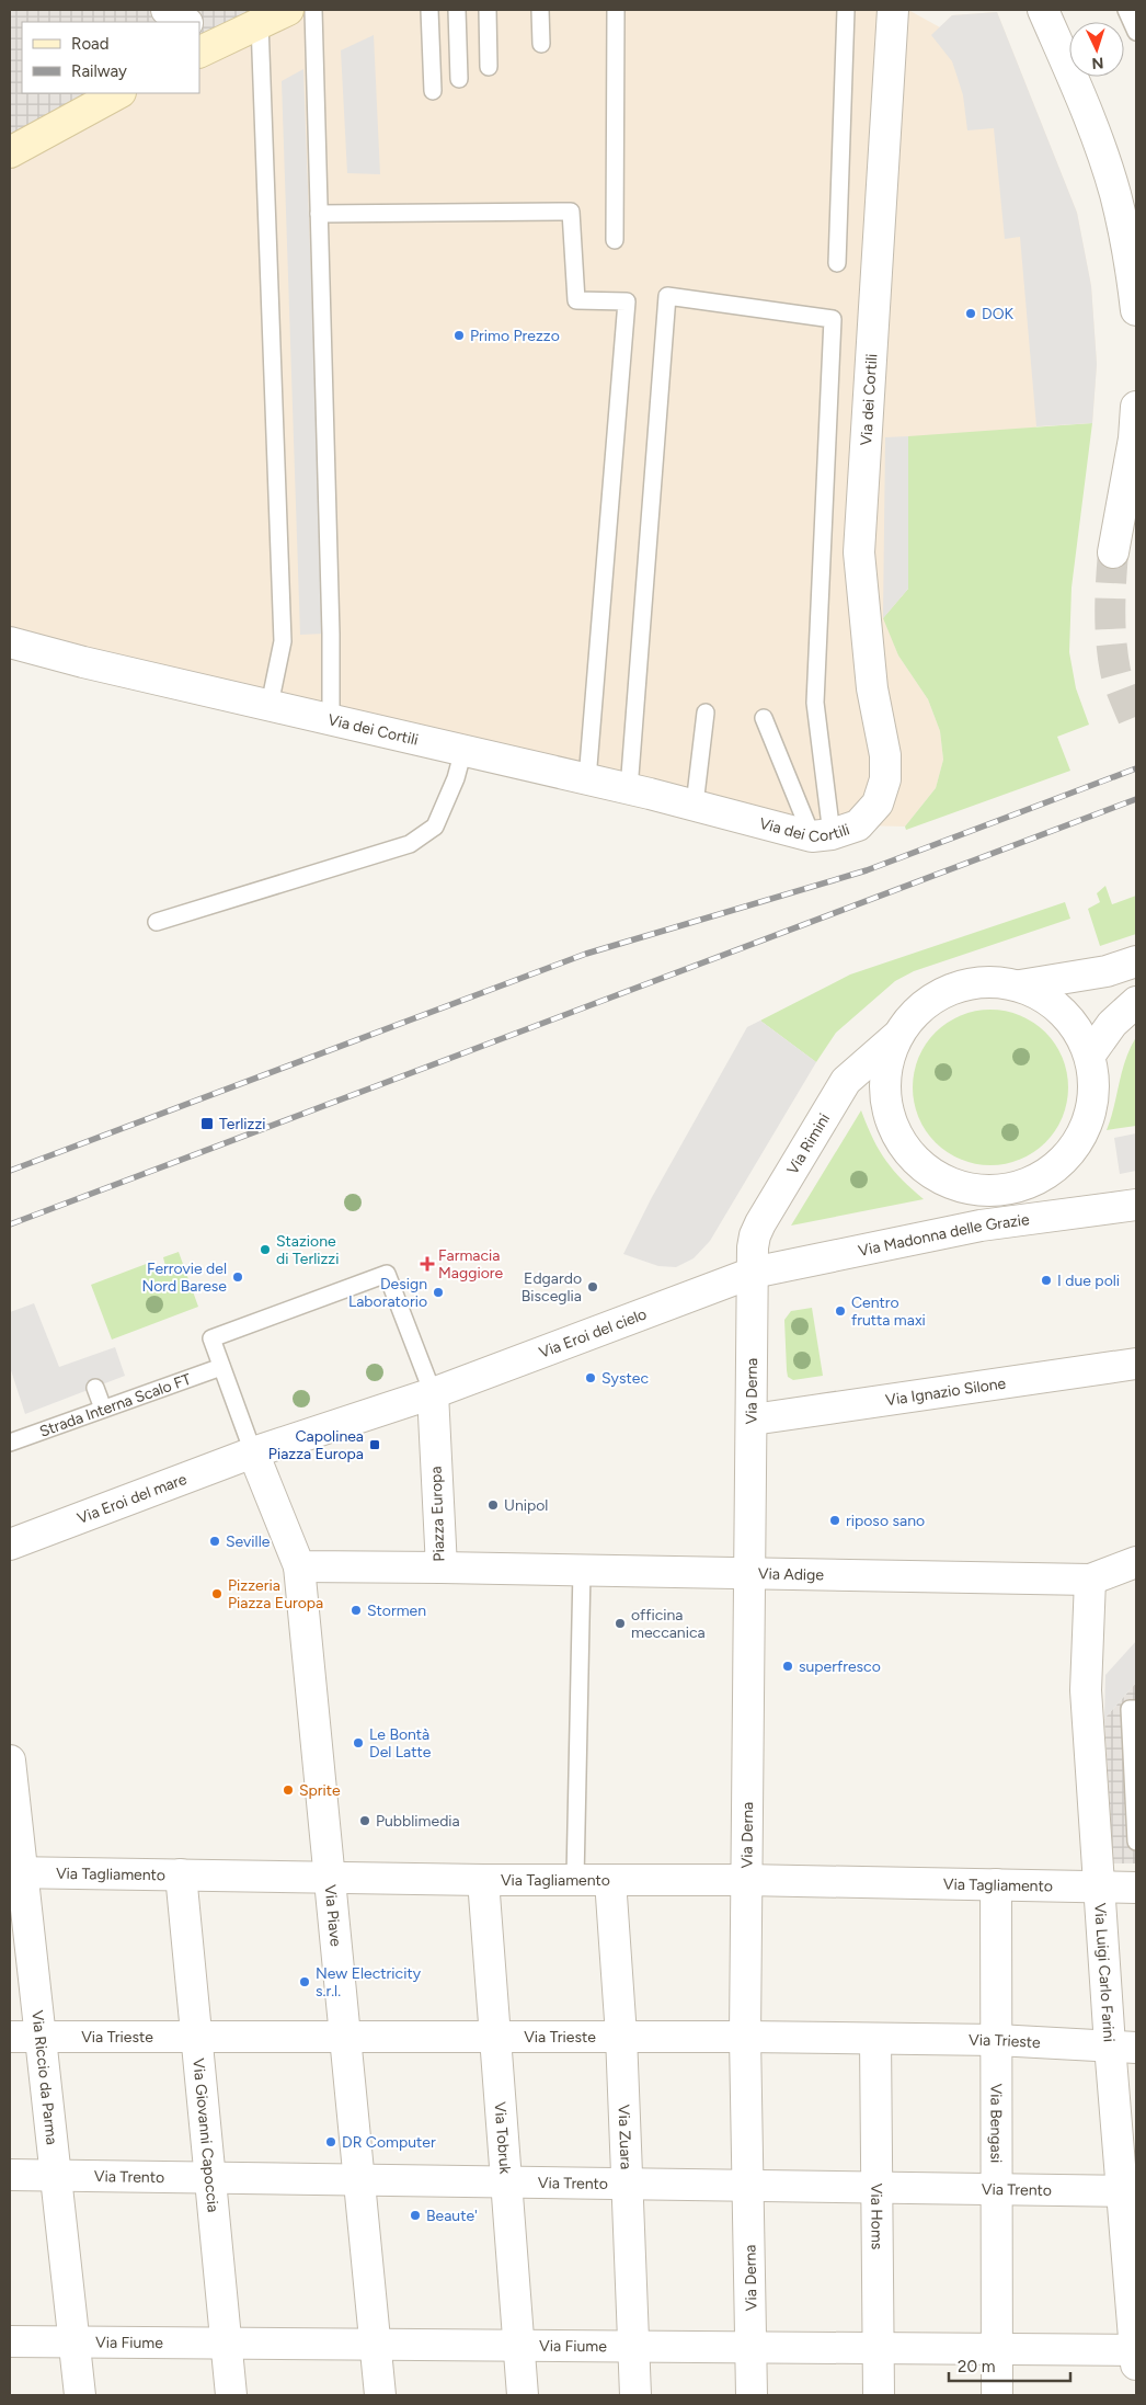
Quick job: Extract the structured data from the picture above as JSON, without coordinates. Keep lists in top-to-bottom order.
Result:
{
  "streets": {
    "street": [
      "Via dei Cortili",
      "Via Rimini",
      "Via Madonna delle Grazie",
      "Via Eroi del cielo",
      "Via Derna",
      "Via Ignazio Silone",
      "Via Eroi del mare",
      "Piazza Europa",
      "Via Adige",
      "Via Tagliamento",
      "Via Piave",
      "Via Luigi Carlo Farini",
      "Via Trieste",
      "Via Riccio da Parma",
      "Via Bengasi",
      "Via Giovanni Capoccia",
      "Via Tobruk",
      "Via Zuara",
      "Via Trento",
      "Via Homs",
      "Via Fiume"
    ],
    "lane": ["Strada Interna Scalo FT"]
  },
  "crossings": [
    ["Via Rimini", "Via Madonna delle Grazie"],
    ["Via Rimini", "Via Eroi del cielo"],
    ["Via Rimini", "Via Derna"],
    ["Via Madonna delle Grazie", "Via Eroi del cielo"],
    ["Via Madonna delle Grazie", "Via Derna"],
    ["Via Eroi del cielo", "Via Derna"],
    ["Via Eroi del cielo", "Piazza Europa"],
    ["Via Derna", "Via Ignazio Silone"],
    ["Via Derna", "Via Adige"],
    ["Via Derna", "Via Tagliamento"],
    ["Via Derna", "Via Trieste"],
    ["Via Derna", "Via Trento"],
    ["Via Derna", "Via Fiume"],
    ["Strada Interna Scalo FT", "Piazza Europa"],
    ["Via Eroi del mare", "Piazza Europa"],
    ["Piazza Europa", "Via Adige"],
    ["Piazza Europa", "Via Piave"],
    ["Via Adige", "Via Luigi Carlo Farini"],
    ["Via Tagliamento", "Via Piave"],
    ["Via Tagliamento", "Via Luigi Carlo Farini"],
    ["Via Tagliamento", "Via Riccio da Parma"],
    ["Via Tagliamento", "Via Bengasi"],
    ["Via Tagliamento", "Via Giovanni Capoccia"],
    ["Via Tagliamento", "Via Tobruk"],
    ["Via Tagliamento", "Via Zuara"],
    ["Via Piave", "Via Trieste"],
    ["Via Piave", "Via Trento"],
    ["Via Piave", "Via Fiume"],
    ["Via Luigi Carlo Farini", "Via Trieste"],
    ["Via Luigi Carlo Farini", "Via Trento"],
    ["Via Luigi Carlo Farini", "Via Fiume"],
    ["Via Trieste", "Via Riccio da Parma"],
    ["Via Trieste", "Via Bengasi"],
    ["Via Trieste", "Via Giovanni Capoccia"],
    ["Via Trieste", "Via Tobruk"],
    ["Via Trieste", "Via Zuara"],
    ["Via Trieste", "Via Homs"],
    ["Via Riccio da Parma", "Via Trento"],
    ["Via Riccio da Parma", "Via Fiume"],
    ["Via Bengasi", "Via Trento"],
    ["Via Bengasi", "Via Fiume"],
    ["Via Giovanni Capoccia", "Via Trento"],
    ["Via Giovanni Capoccia", "Via Fiume"],
    ["Via Tobruk", "Via Trento"],
    ["Via Tobruk", "Via Fiume"],
    ["Via Zuara", "Via Trento"],
    ["Via Zuara", "Via Fiume"],
    ["Via Trento", "Via Homs"],
    ["Via Homs", "Via Fiume"]
  ],
  "places": {
    "other": [
      "DOK",
      "Primo Prezzo",
      "Stazione di Terlizzi",
      "Ferrovie del Nord Barese",
      "I due poli",
      "Edgardo Bisceglia",
      "Design Laboratorio",
      "Centro frutta maxi",
      "Systec",
      "Unipol",
      "riposo sano",
      "Seville",
      "Pizzeria Piazza Europa",
      "Stormen",
      "officina meccanica",
      "superfresco",
      "Le Bontà Del Latte",
      "Sprite",
      "Pubblimedia",
      "New Electricity s.r.l.",
      "DR Computer",
      "Beaute'"
    ],
    "transit": ["Terlizzi", "Capolinea Piazza Europa"],
    "health": ["Farmacia Maggiore"]
  },
  "legend": ["Road", "Railway"],
  "scale_bar": "20 m",
  "north": "bottom"
}
